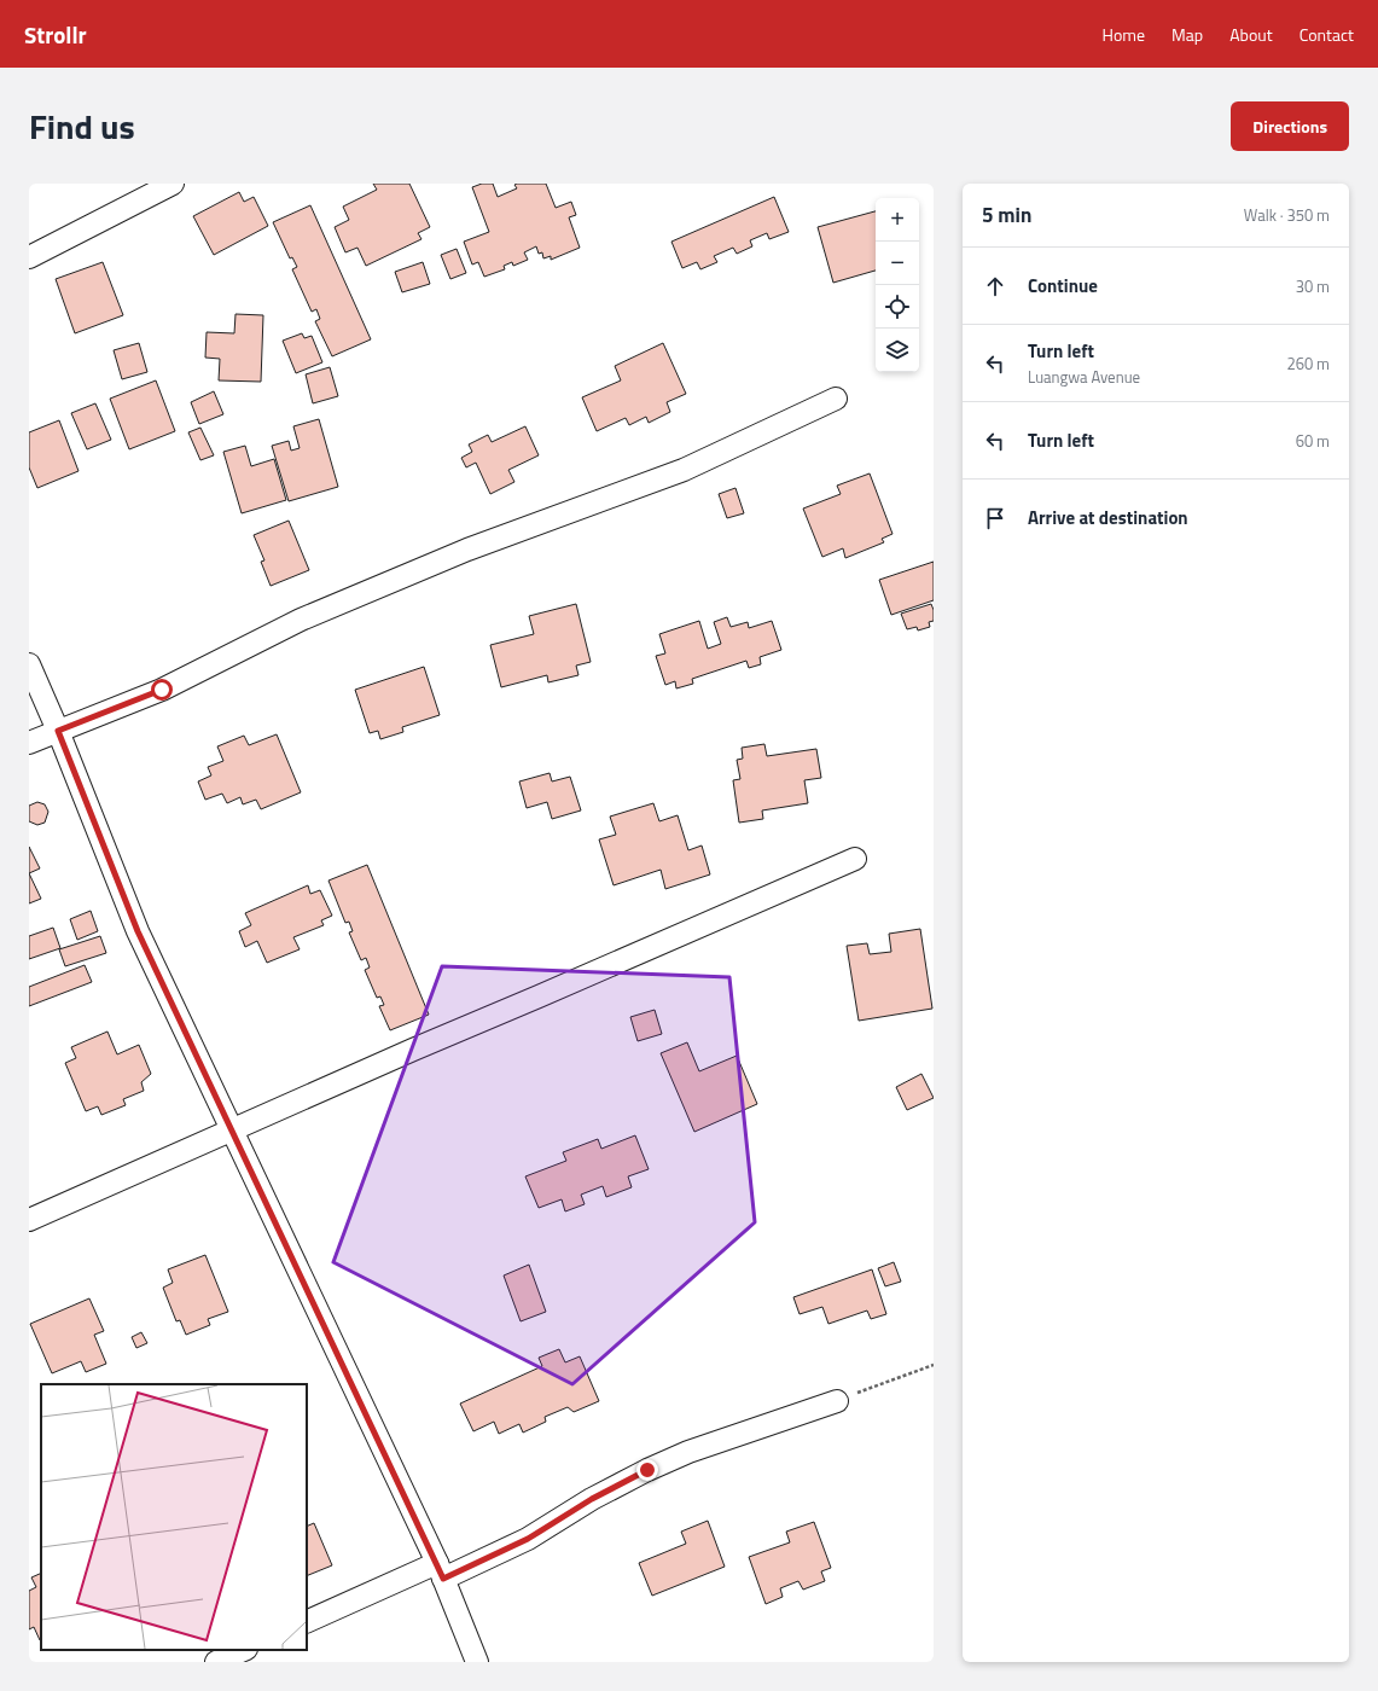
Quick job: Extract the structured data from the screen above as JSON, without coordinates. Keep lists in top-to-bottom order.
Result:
{
  "page": {
    "header": "Strollr",
    "nav": [
      "Home",
      "Map",
      "About",
      "Contact"
    ],
    "title": "Find us",
    "buttons": "Directions",
    "heading": ["5 min", "Walk · 350 m"],
    "map_buttons": ["+", "−"],
    "list": [
      ["Continue", "30 m"],
      ["Turn left", "Luangwa Avenue", "260 m"],
      ["Turn left", "60 m"],
      "Arrive at destination"
    ]
  }
}
